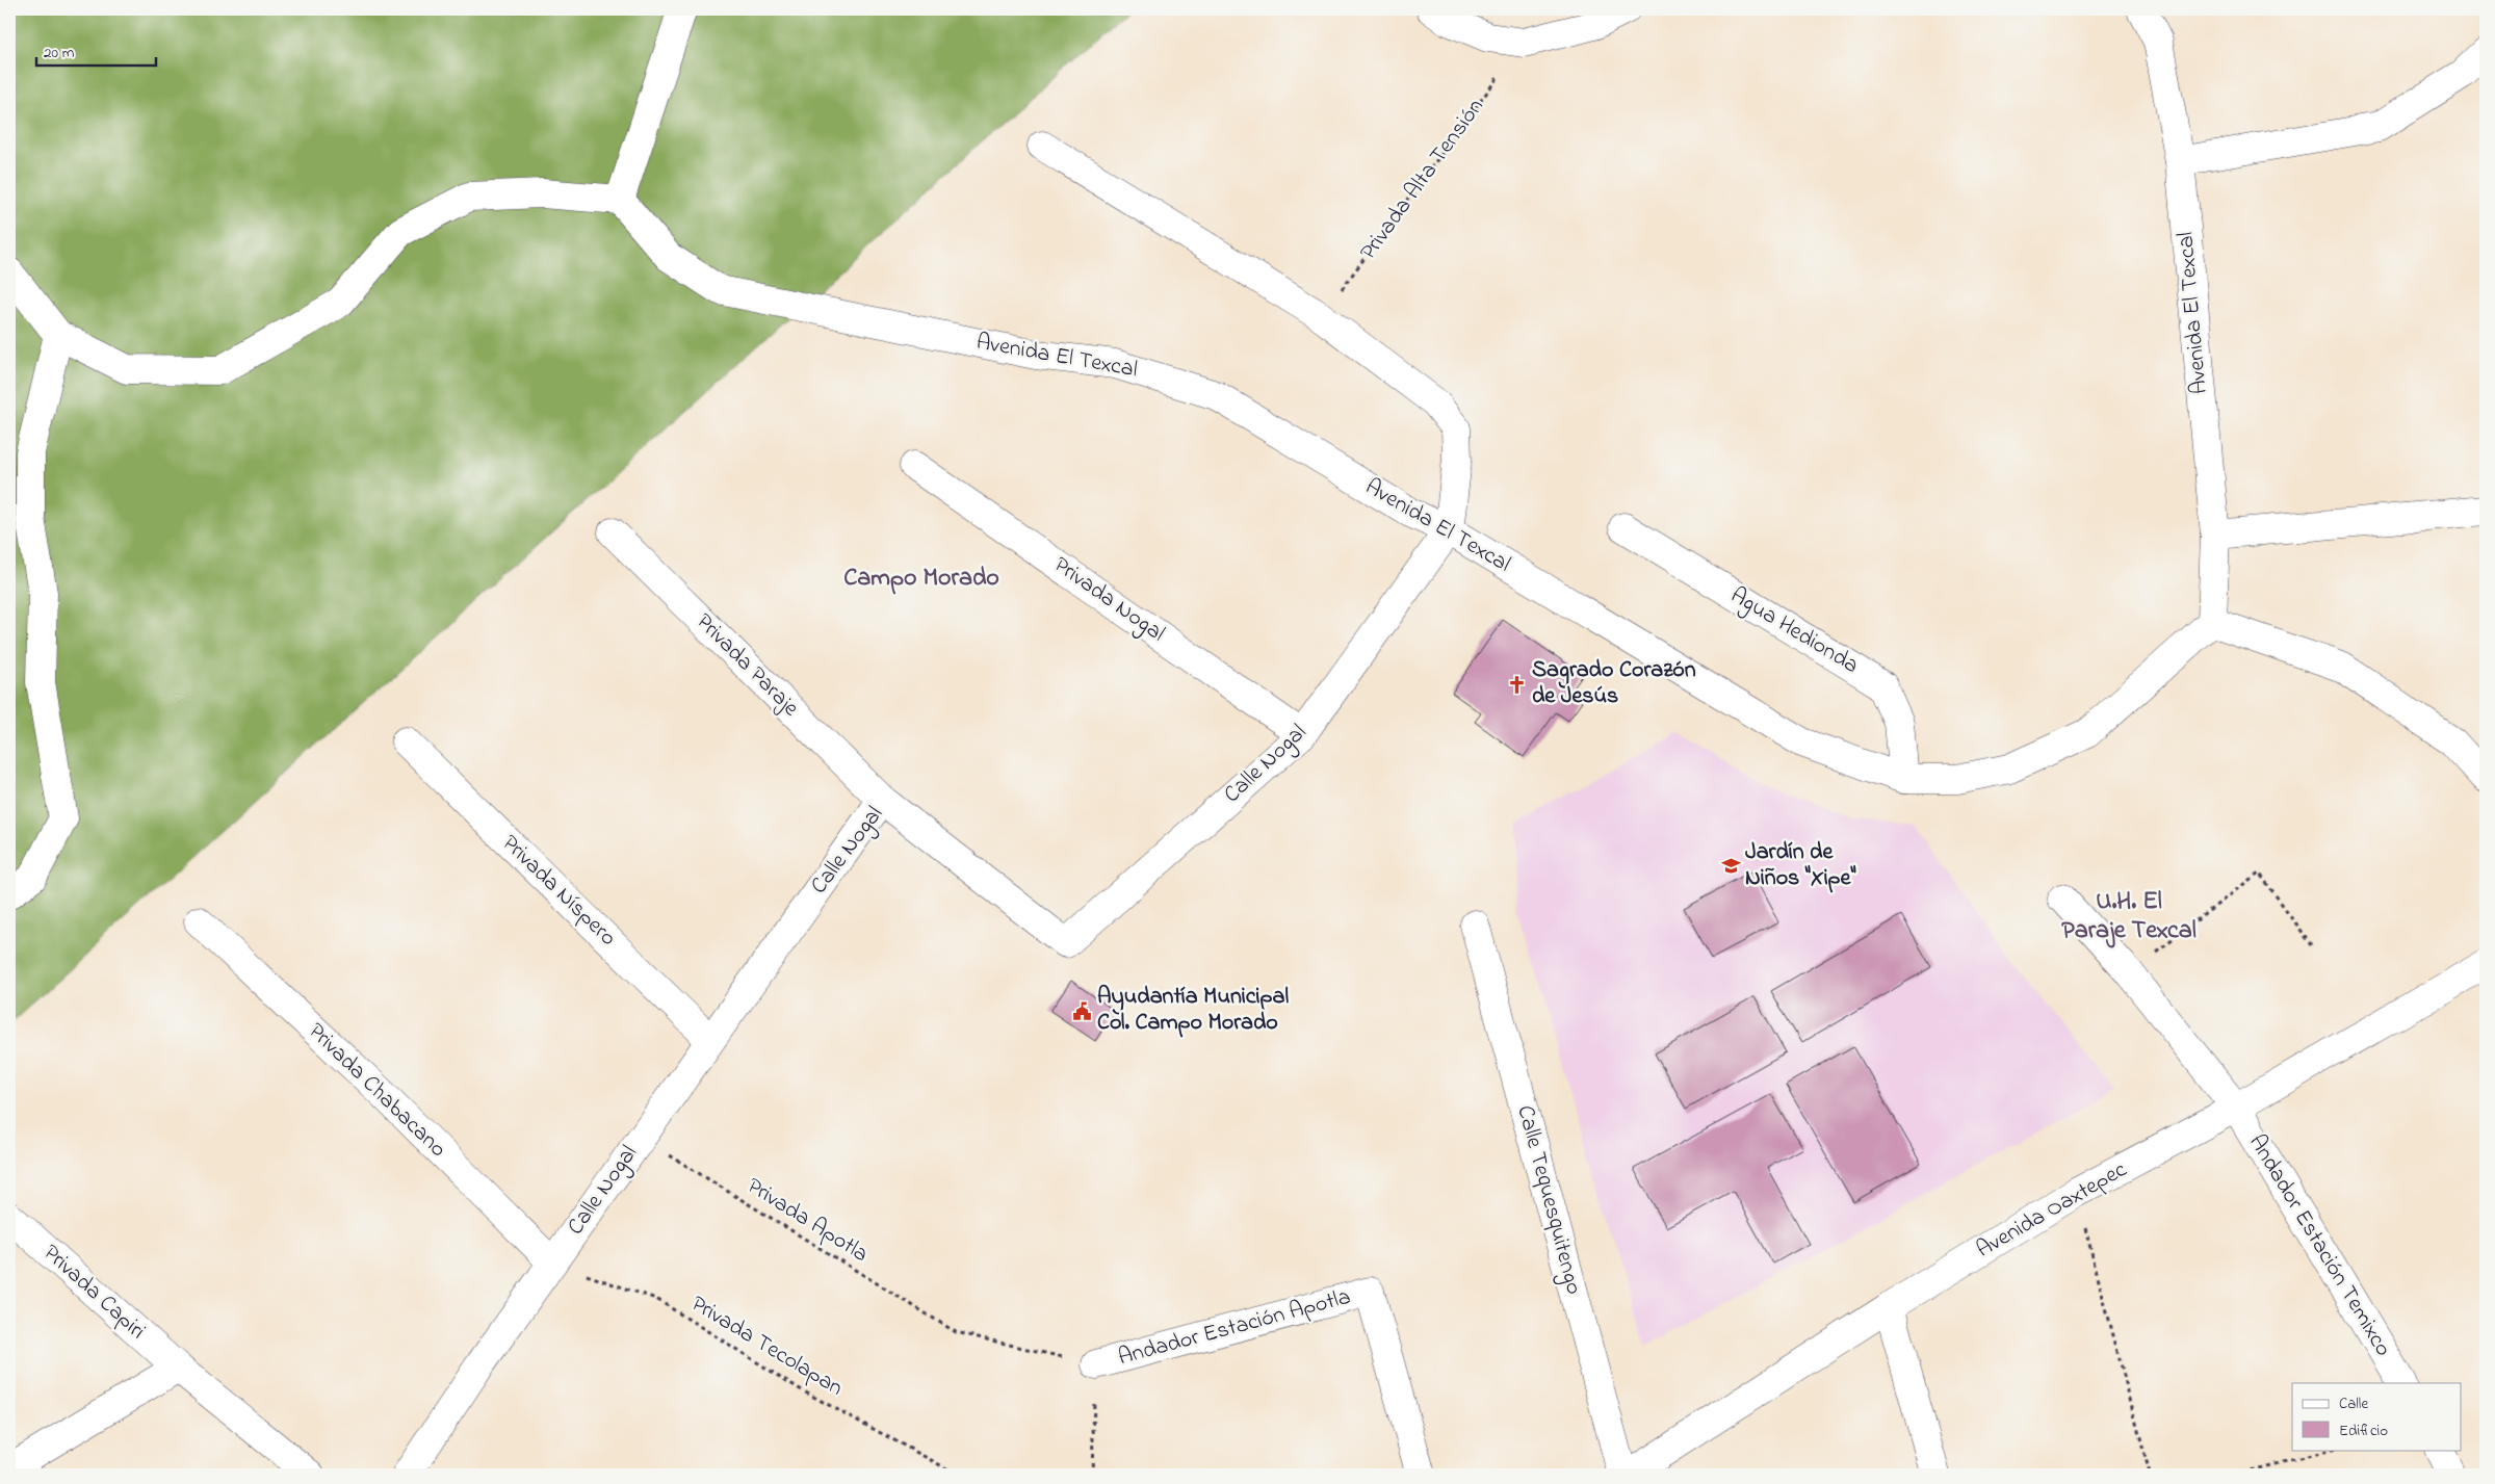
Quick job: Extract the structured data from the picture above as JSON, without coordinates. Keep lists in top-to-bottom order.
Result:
{
  "streets": {
    "street": [
      "Avenida El Texcal",
      "Privada Nogal",
      "Agua Hedionda",
      "Privada Paraje",
      "Calle Nogal",
      "Privada Níspero",
      "Privada Chabacano",
      "Calle Tequesquitengo",
      "Avenida Oaxtepec",
      "Andador Estación Temixco",
      "Privada Capiri",
      "Andador Estación Apotla"
    ],
    "path": ["Privada Alta Tensión", "Privada Apotla", "Privada Tecolapan"]
  },
  "crossings": [
    ["Avenida El Texcal", "Agua Hedionda"],
    ["Avenida El Texcal", "Calle Nogal"],
    ["Privada Nogal", "Calle Nogal"],
    ["Privada Paraje", "Calle Nogal"],
    ["Calle Nogal", "Privada Níspero"],
    ["Calle Nogal", "Privada Chabacano"],
    ["Calle Nogal", "Privada Apotla"],
    ["Calle Nogal", "Privada Tecolapan"],
    ["Privada Chabacano", "Privada Tecolapan"],
    ["Avenida Oaxtepec", "Andador Estación Temixco"],
    ["Privada Apotla", "Andador Estación Apotla"]
  ],
  "districts": ["Campo Morado", "U.H. El Paraje Texcal"],
  "places": {
    "church": ["Sagrado Corazón de Jesús"],
    "school or university": ["Jardín de Niños \"Xipe\""],
    "public building": ["Ayudantía Municipal Col. Campo Morado"]
  },
  "legend": ["Calle", "Edificio"],
  "scale_bar": "20 m"
}
